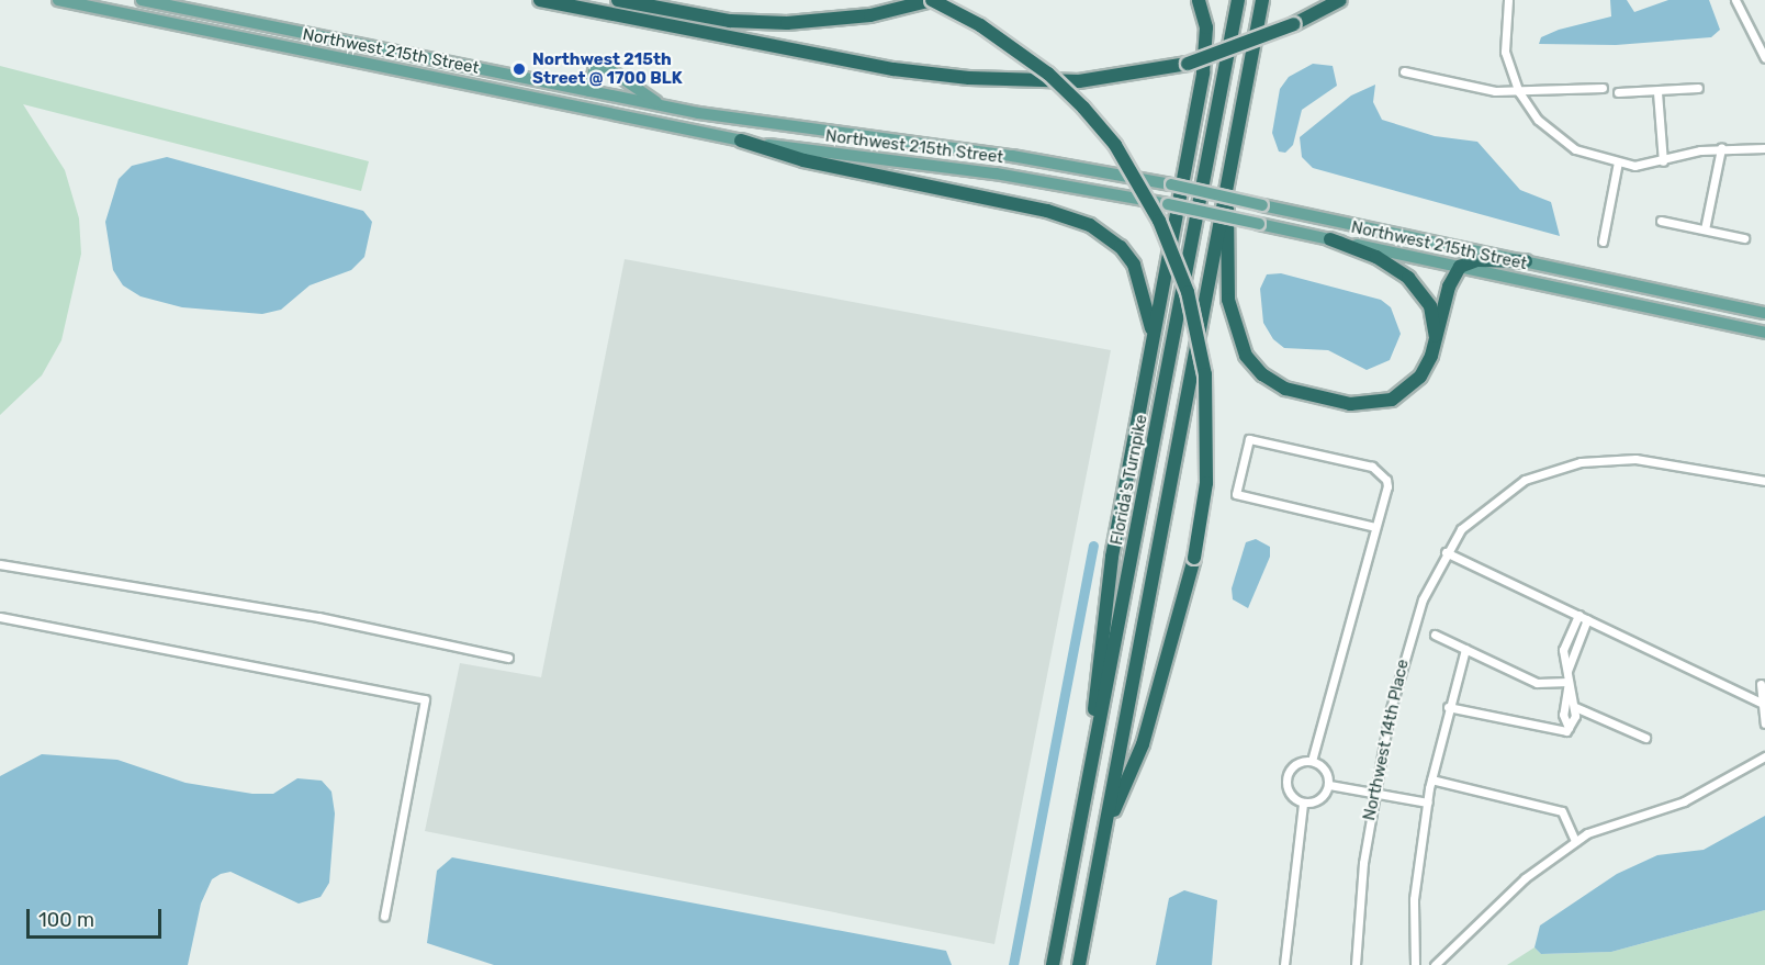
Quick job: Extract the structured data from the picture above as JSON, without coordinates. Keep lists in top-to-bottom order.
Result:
{
  "streets": {
    "highway": ["Florida's Turnpike"],
    "main road": ["Northwest 215th Street"],
    "street": ["Northwest 14th Place"]
  },
  "places": ["Northwest 215th Street @ 1700 BLK"],
  "scale_bar": "100 m"
}
